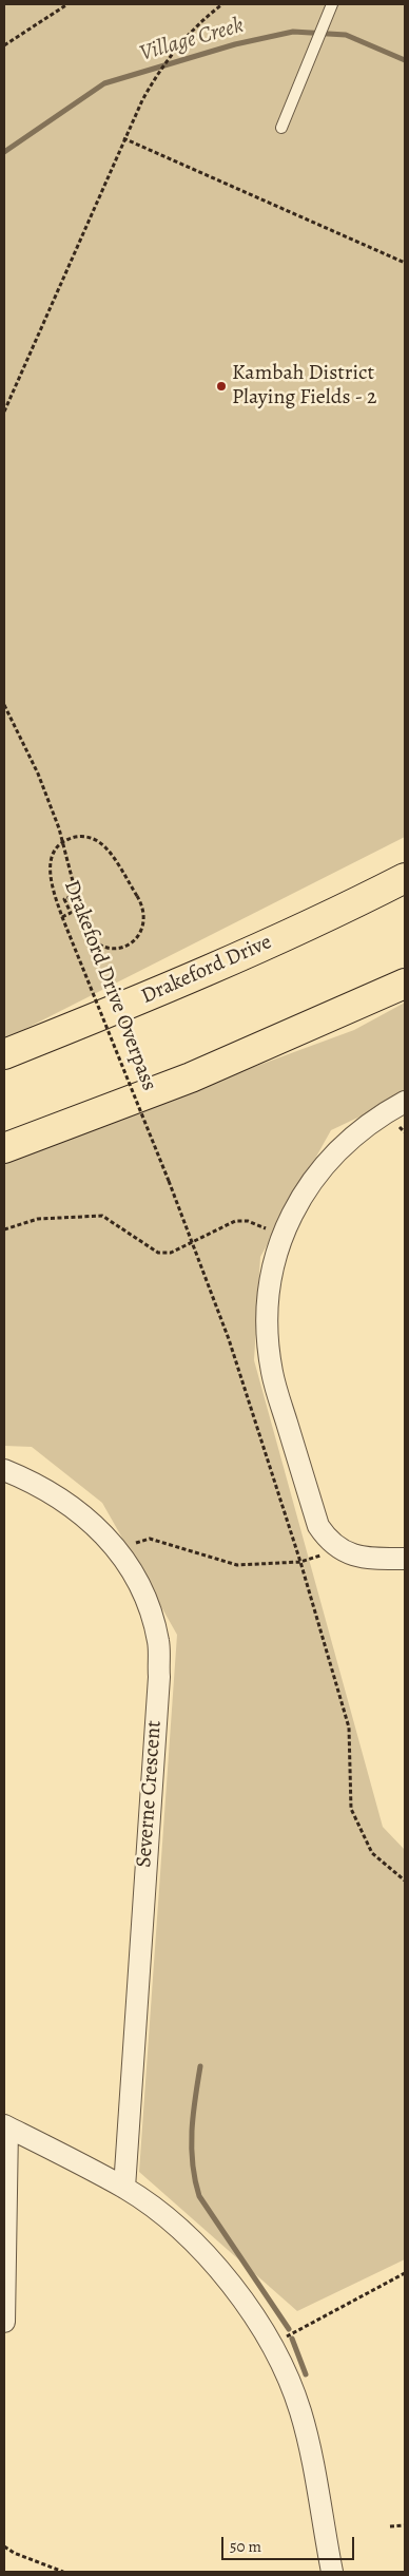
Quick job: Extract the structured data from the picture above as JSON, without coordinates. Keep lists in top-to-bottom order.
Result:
{
  "streets": {
    "highway": ["Drakeford Drive"],
    "street": ["Severne Crescent"],
    "path": ["Drakeford Drive Overpass"]
  },
  "water": ["Village Creek"],
  "places": ["Kambah District Playing Fields - 2"],
  "scale_bar": "50 m"
}
